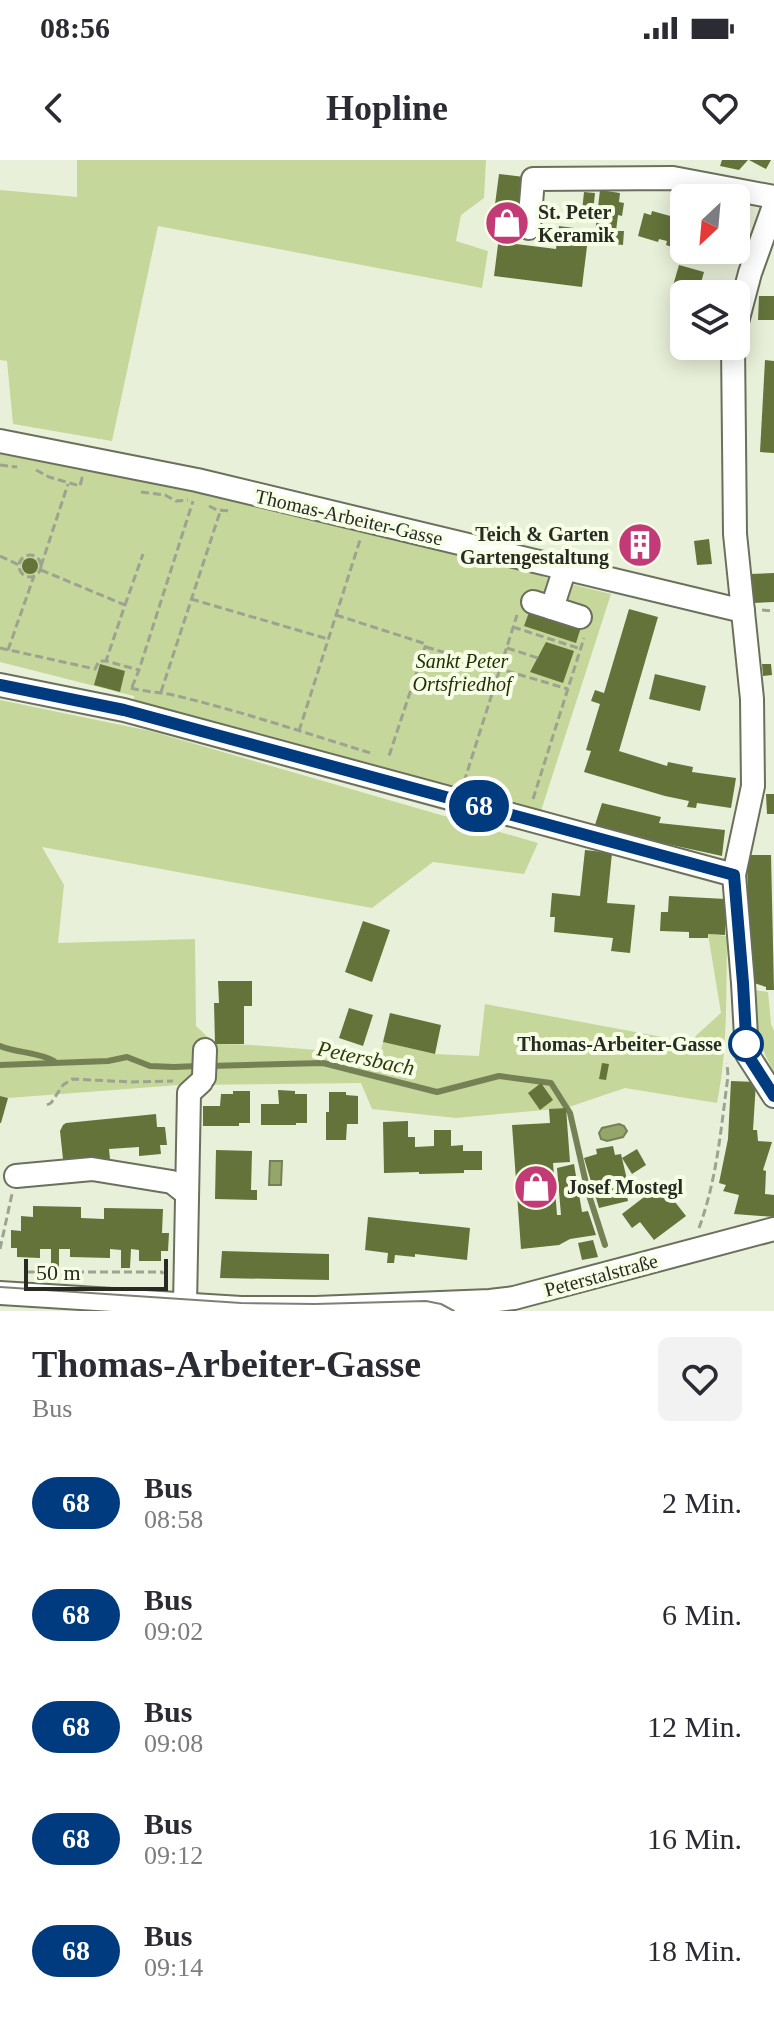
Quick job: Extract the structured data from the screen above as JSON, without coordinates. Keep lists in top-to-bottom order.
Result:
{
  "streets": {
    "street": ["Thomas-Arbeiter-Gasse", "Peterstalstraße"]
  },
  "water": ["Petersbach"],
  "parks": ["Sankt Peter Ortsfriedhof"],
  "places": {
    "shop": ["St. Peter Keramik", "Josef Mostegl"],
    "building": ["Teich & Garten Gartengestaltung"],
    "other": ["Thomas-Arbeiter-Gasse"]
  },
  "lines": ["bus line 68"],
  "scale_bar": "50 m",
  "north": "bottom left",
  "page": {
    "status": "08:56",
    "header": "Hopline",
    "on_map": "68",
    "scale": "50 m",
    "heading": ["Thomas-Arbeiter-Gasse", "Bus"],
    "list": [
      {
        "mark": "68",
        "name": "Bus",
        "note": "08:58",
        "value": "2 Min."
      },
      {
        "mark": "68",
        "name": "Bus",
        "note": "09:02",
        "value": "6 Min."
      },
      {
        "mark": "68",
        "name": "Bus",
        "note": "09:08",
        "value": "12 Min."
      },
      {
        "mark": "68",
        "name": "Bus",
        "note": "09:12",
        "value": "16 Min."
      },
      {
        "mark": "68",
        "name": "Bus",
        "note": "09:14",
        "value": "18 Min."
      }
    ]
  }
}
